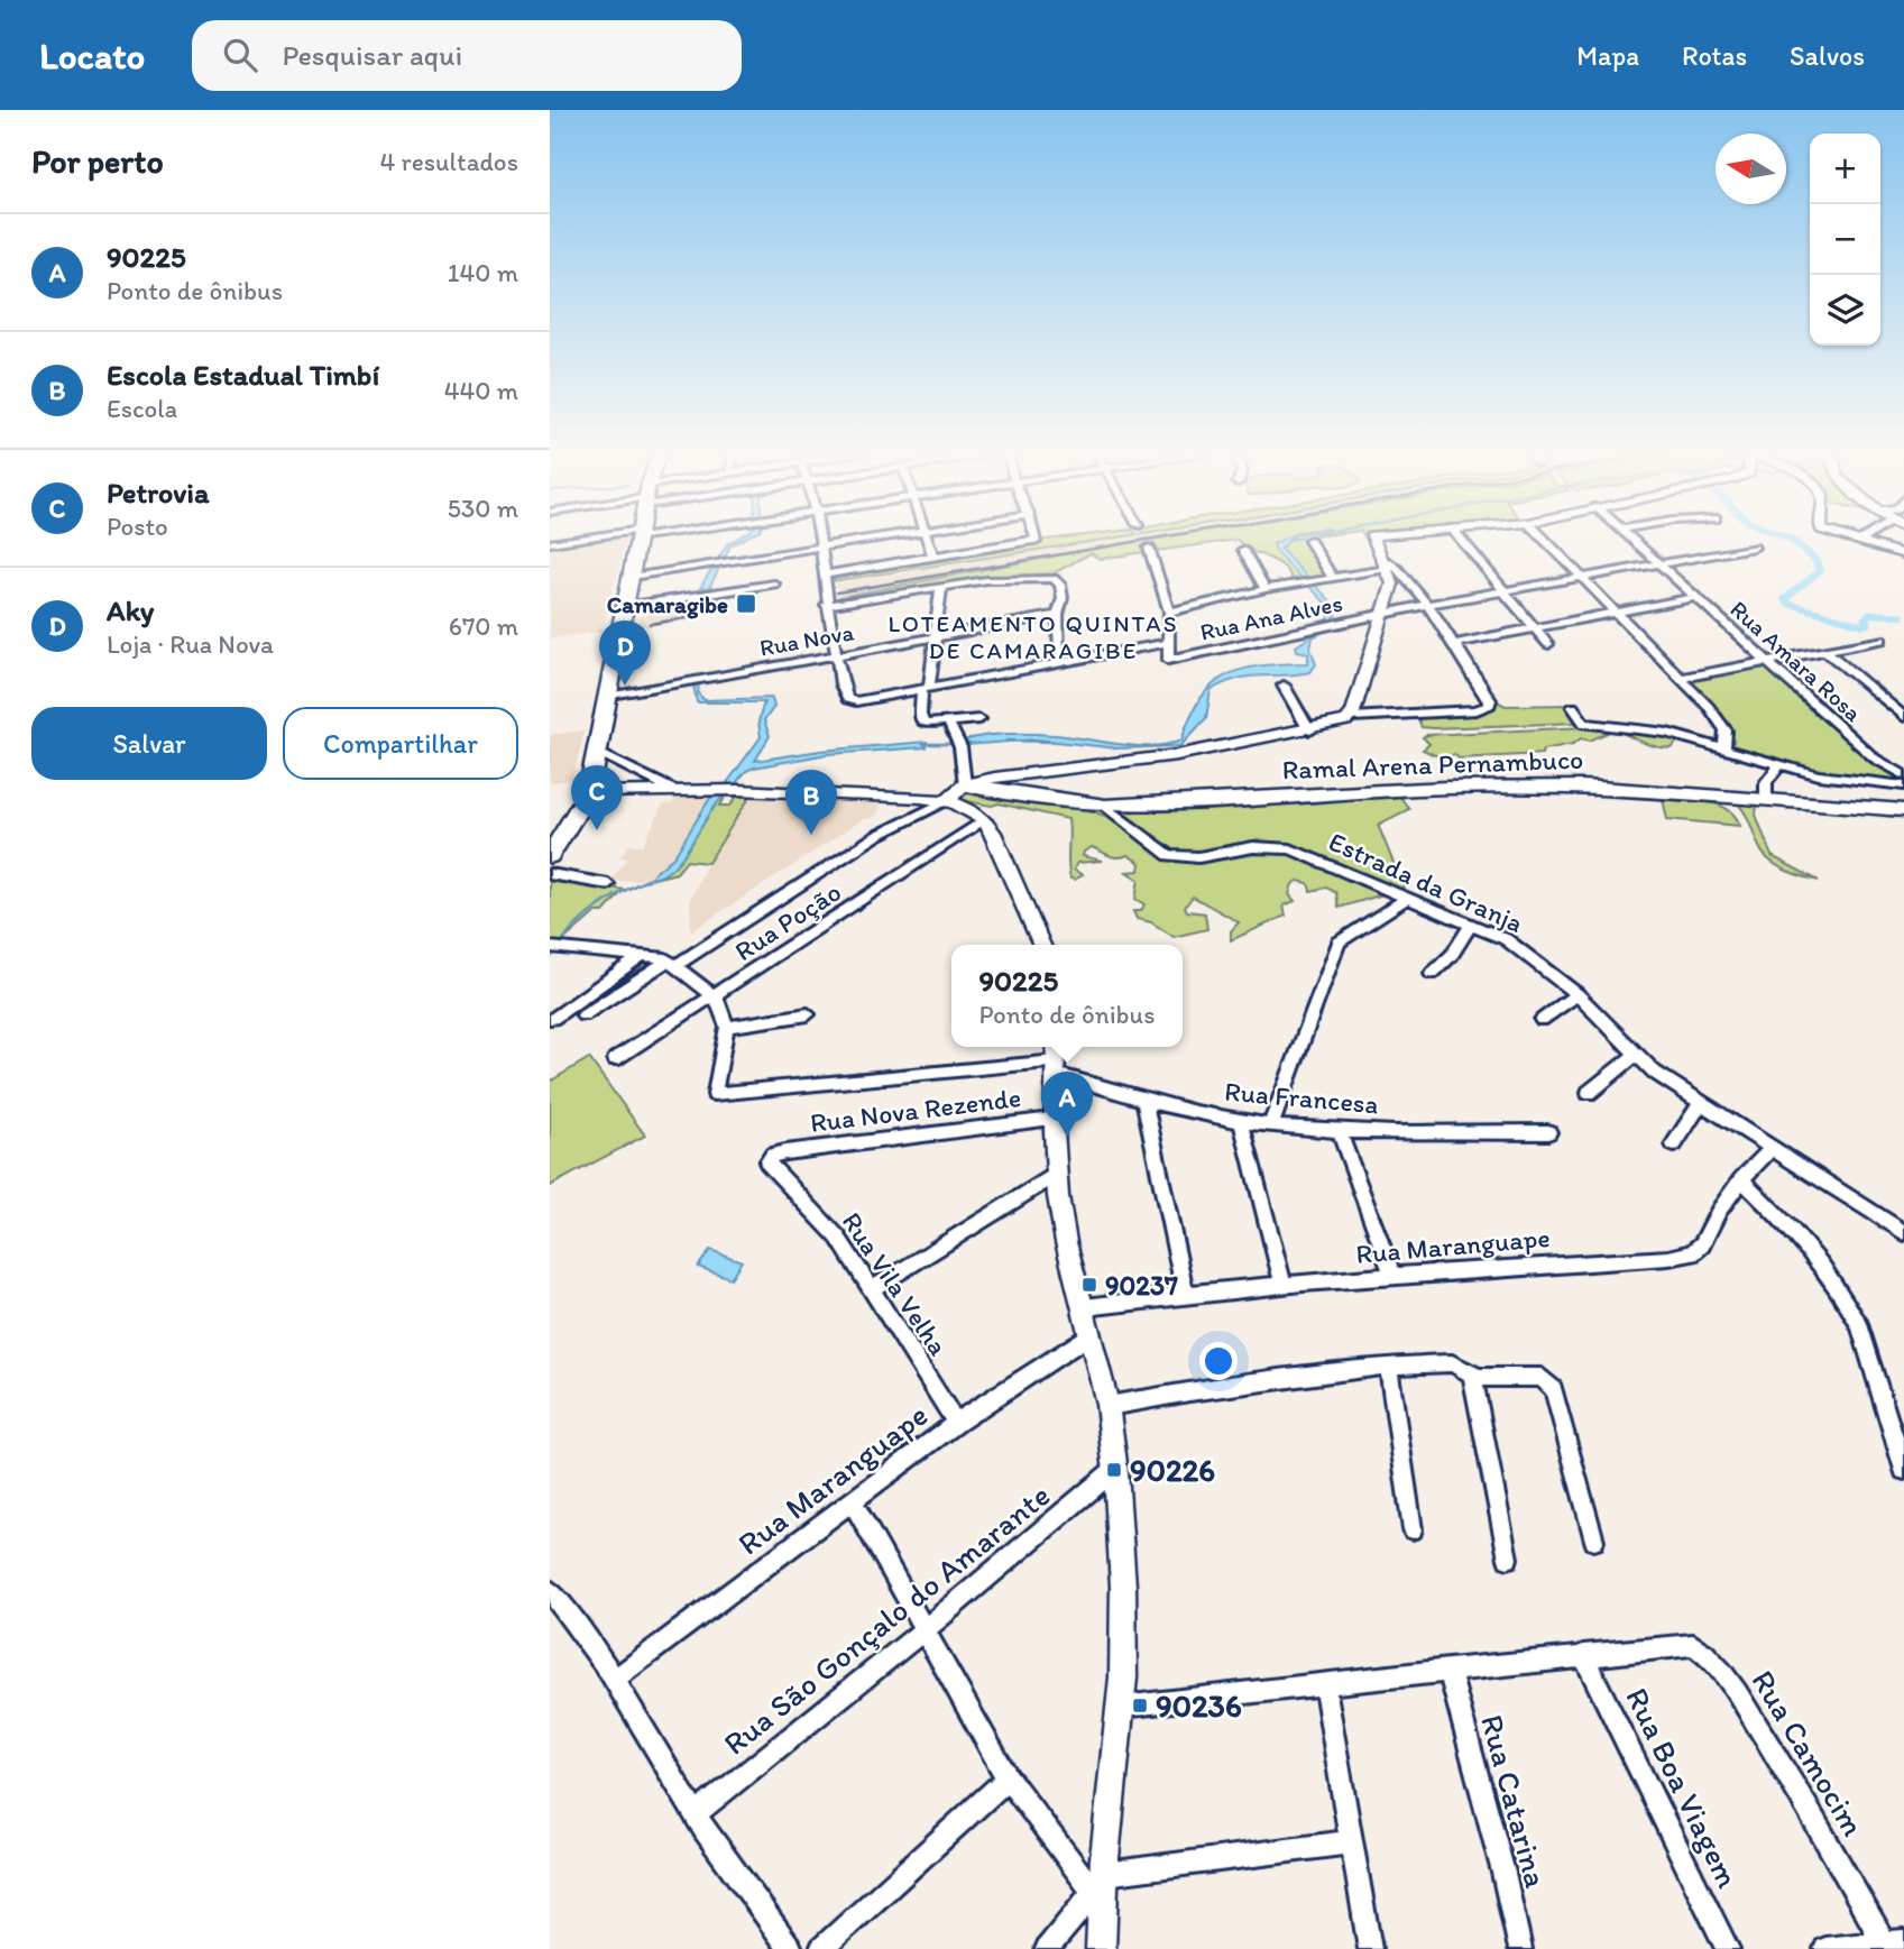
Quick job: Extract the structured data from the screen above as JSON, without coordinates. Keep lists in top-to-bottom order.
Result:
{
  "streets": {
    "main road": ["Ramal Arena Pernambuco"],
    "street": [
      "Rua Ana Alves",
      "Rua Nova",
      "Rua Amara Rosa",
      "Estrada da Granja",
      "Rua Poção",
      "Rua Francesa",
      "Rua Nova Rezende",
      "Rua Maranguape",
      "Rua Vila Velha",
      "Rua São Gonçalo do Amarante",
      "Rua Camocim",
      "Rua Boa Viagem",
      "Rua Catarina"
    ]
  },
  "crossings": [
    ["Rua Ana Alves", "Rua Amara Rosa"],
    ["Ramal Arena Pernambuco", "Estrada da Granja"],
    ["Estrada da Granja", "Rua Maranguape"],
    ["Rua Nova Rezende", "Rua Vila Velha"],
    ["Rua Maranguape", "Rua Vila Velha"]
  ],
  "districts": ["LOTEAMENTO QUINTAS DE CAMARAGIBE"],
  "places": {
    "transit": [
      "Camaragibe",
      "90237",
      "90226",
      "90236"
    ]
  },
  "north": "left",
  "page": {
    "header": "Locato",
    "search": "Pesquisar aqui",
    "nav": ["Mapa", "Rotas", "Salvos"],
    "heading": ["Por perto", "4 resultados"],
    "map_buttons": ["+", "−"],
    "list": [
      {
        "mark": "A",
        "name": "90225",
        "note": "Ponto de ônibus",
        "value": "140 m"
      },
      {
        "mark": "B",
        "name": "Escola Estadual Timbí",
        "note": "Escola",
        "value": "440 m"
      },
      {
        "mark": "C",
        "name": "Petrovia",
        "note": "Posto",
        "value": "530 m"
      },
      {
        "mark": "D",
        "name": "Aky",
        "note": "Loja · Rua Nova",
        "value": "670 m"
      }
    ],
    "pins": [
      "D",
      "C",
      "B",
      "A"
    ],
    "buttons": ["Salvar", "Compartilhar"],
    "popup": ["90225", "Ponto de ônibus"]
  }
}
